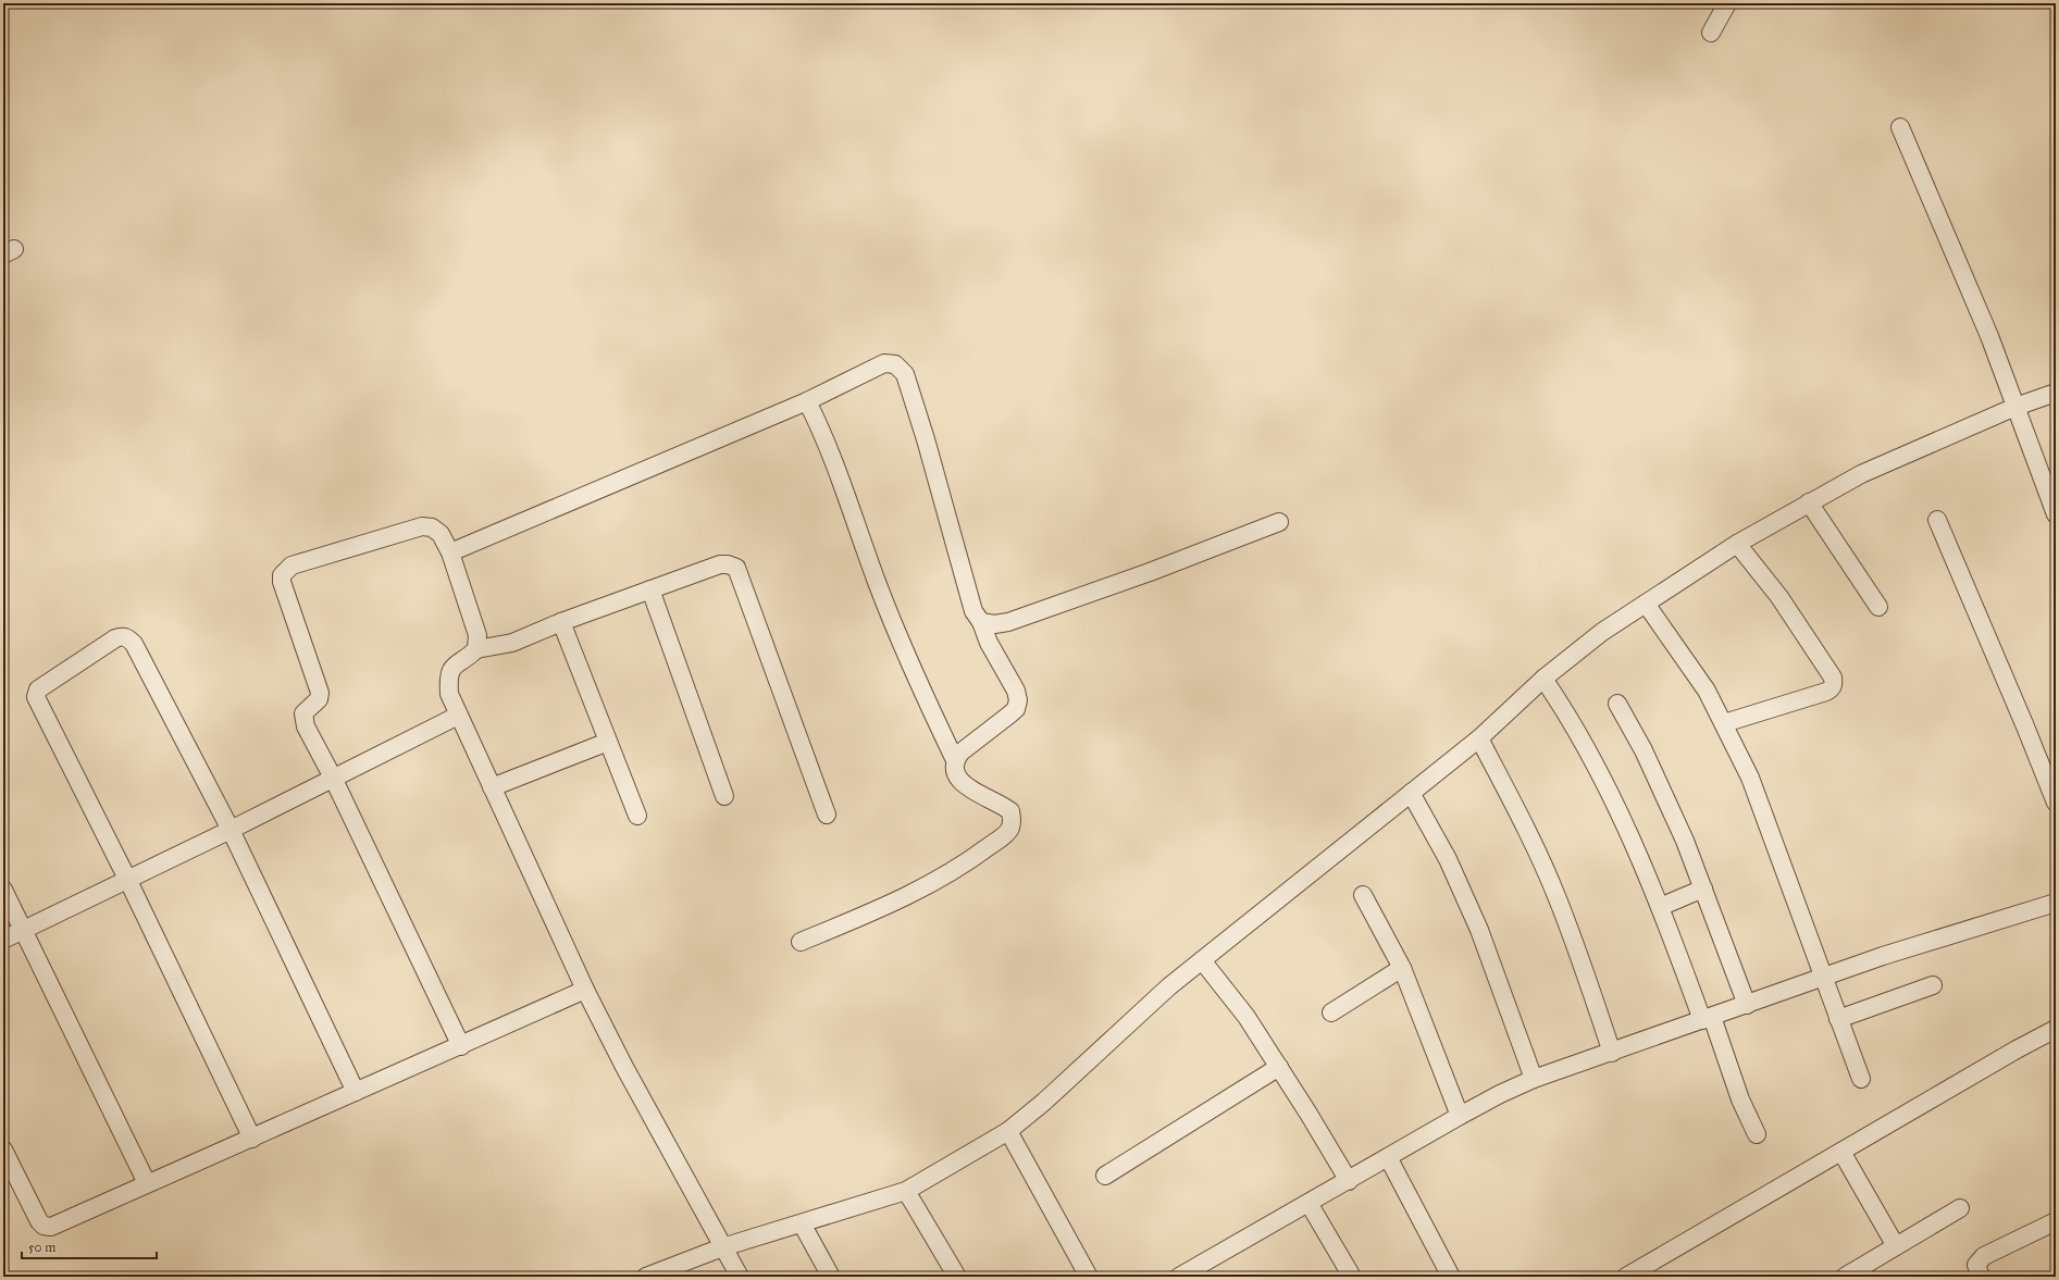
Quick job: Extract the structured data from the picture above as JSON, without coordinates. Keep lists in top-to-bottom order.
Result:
{
  "scale_bar": "50 m"
}
